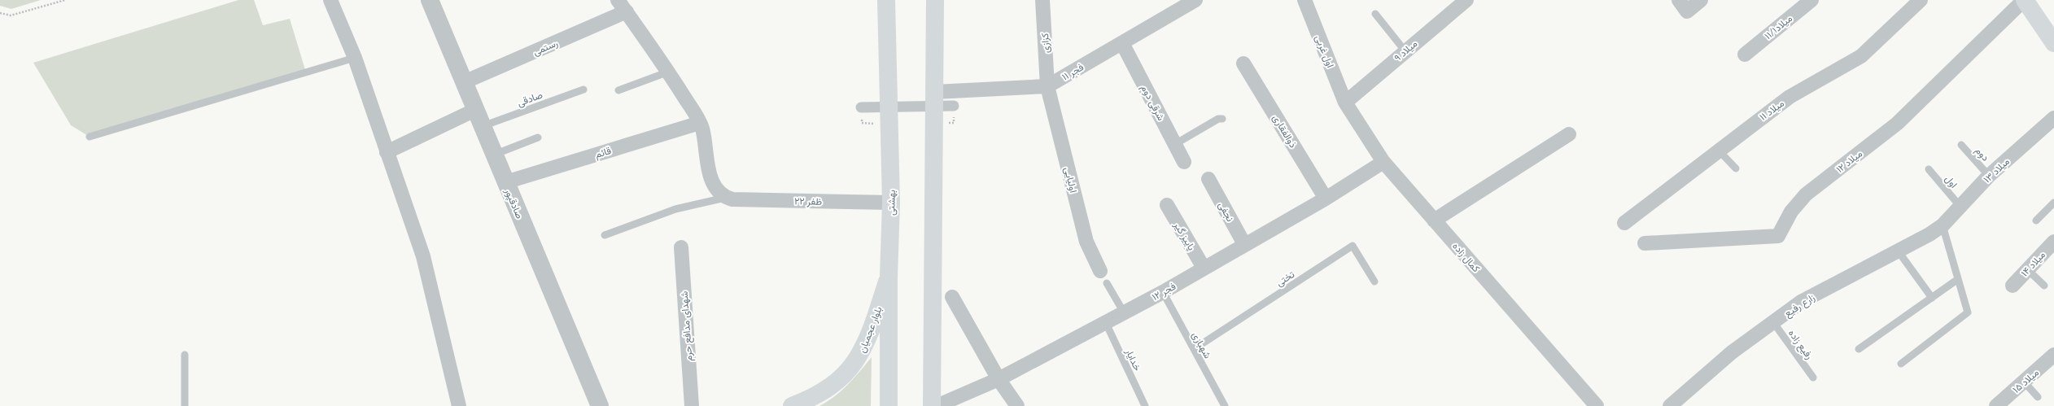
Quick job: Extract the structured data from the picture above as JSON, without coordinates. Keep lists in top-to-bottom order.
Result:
{
  "streets": {
    "main road": ["بهشتی", "بلوار عجمیان"],
    "street": [
      "میلاد۱۱/۱",
      "کزازی",
      "رستمی",
      "میلاد ۹",
      "اول غربی",
      "فجر ۱۱",
      "شرقی دوم",
      "میلاد ۱۱",
      "ذوالفقاری",
      "قائم",
      "میلاد ۱۲",
      "میلاد ۱۳",
      "اولیایی",
      "ظفر ۲۲",
      "صادقپور",
      "نجفی",
      "پاییز گیر",
      "کمال زاده",
      "میلاد ۱۴",
      "فجر ۱۲",
      "زارع رفیع",
      "شهدای مدافع حرم",
      "میلاد ۱۵"
    ],
    "lane": [
      "صادقی",
      "دوم",
      "اول",
      "تختی",
      "رفیع زاده",
      "شهبازی",
      "خدایار"
    ]
  },
  "crossings": [
    ["کزازی", "فجر ۱۱"],
    ["کزازی", "اولیایی"],
    ["رستمی", "صادقپور"],
    ["میلاد ۹", "اول غربی"],
    ["میلاد ۹", "کمال زاده"],
    ["اول غربی", "کمال زاده"],
    ["فجر ۱۱", "شرقی دوم"],
    ["فجر ۱۱", "اولیایی"],
    ["صادقی", "صادقپور"],
    ["ذوالفقاری", "فجر ۱۲"],
    ["قائم", "صادقپور"],
    ["دوم", "میلاد ۱۳"],
    ["میلاد ۱۳", "اول"],
    ["میلاد ۱۳", "زارع رفیع"],
    ["ظفر ۲۲", "بهشتی"],
    ["بهشتی", "بلوار عجمیان"],
    ["نجفی", "فجر ۱۲"],
    ["پاییز گیر", "فجر ۱۲"],
    ["کمال زاده", "فجر ۱۲"],
    ["تختی", "شهبازی"],
    ["فجر ۱۲", "شهبازی"],
    ["فجر ۱۲", "خدایار"],
    ["زارع رفیع", "رفیع زاده"]
  ]
}
